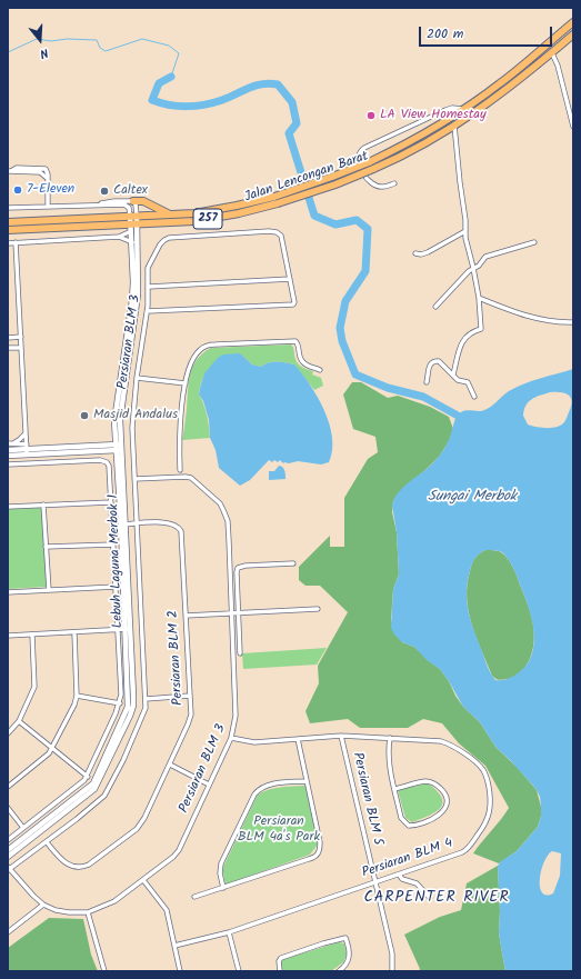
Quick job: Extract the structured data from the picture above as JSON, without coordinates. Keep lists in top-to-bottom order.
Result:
{
  "streets": {
    "highway": ["Jalan Lencongan Barat", "257"],
    "street": [
      "Persiaran BLM 3",
      "Lebuh Laguna Merbok 1",
      "Persiaran BLM 2",
      "Persiaran BLM 5",
      "Persiaran BLM 4"
    ]
  },
  "crossings": [
    ["Jalan Lencongan Barat", "Lebuh Laguna Merbok 1"],
    ["Persiaran BLM 3", "Persiaran BLM 2"],
    ["Persiaran BLM 3", "Persiaran BLM 4"],
    ["Lebuh Laguna Merbok 1", "Persiaran BLM 2"],
    ["Persiaran BLM 5", "Persiaran BLM 4"]
  ],
  "districts": ["CARPENTER RIVER"],
  "water": ["Sungai Merbok"],
  "parks": ["Persiaran BLM 4a's Park"],
  "places": [
    "LA View Homestay",
    "7-Eleven",
    "Caltex",
    "Masjid Andalus"
  ],
  "scale_bar": "200 m",
  "north": "bottom"
}
